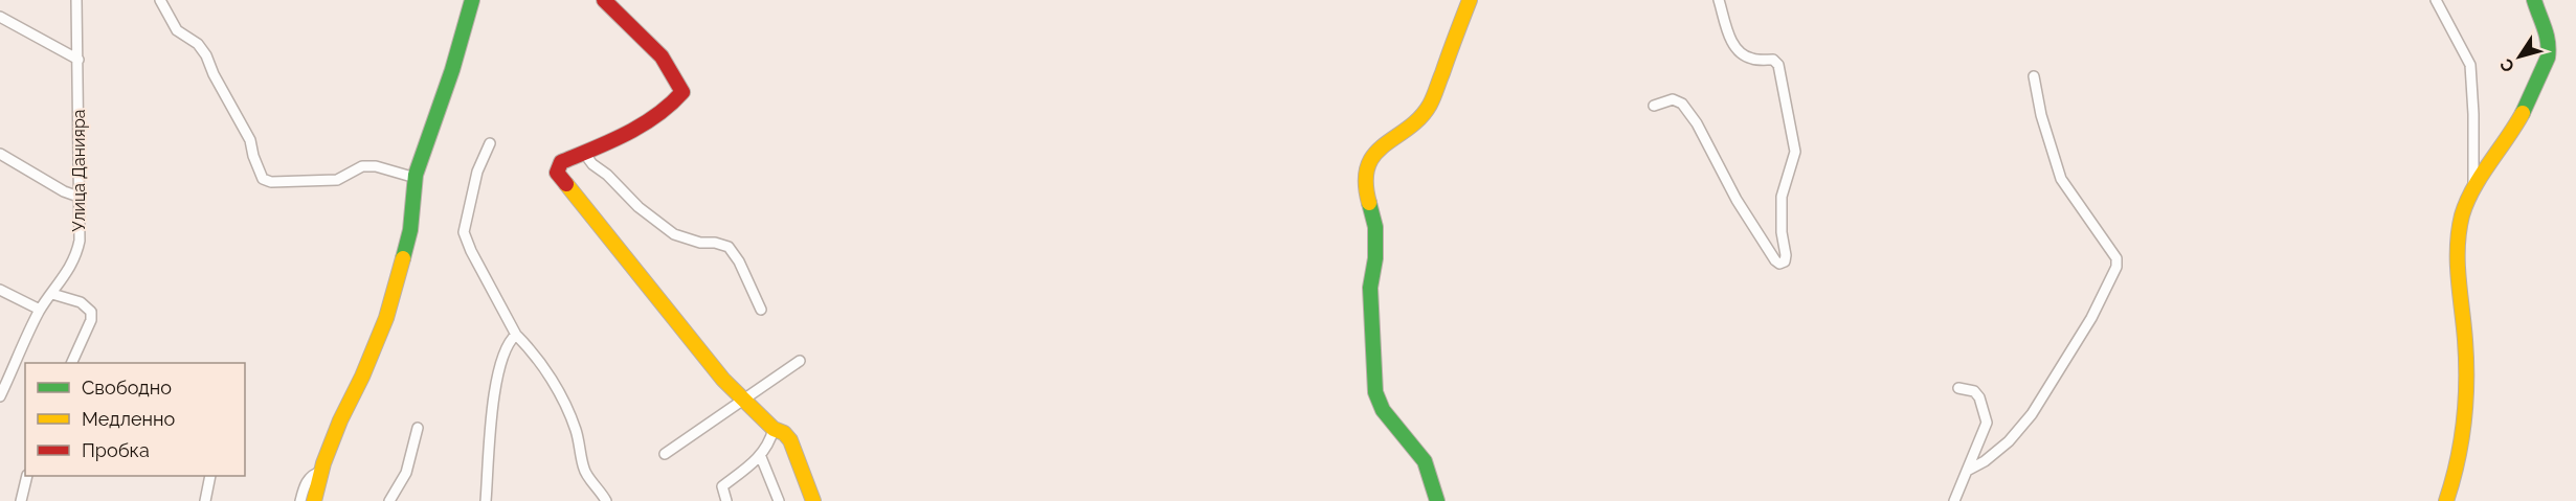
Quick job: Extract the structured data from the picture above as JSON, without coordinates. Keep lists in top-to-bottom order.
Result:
{
  "streets": {
    "street": ["Улица Данияра"]
  },
  "legend": ["Свободно", "Медленно", "Пробка"],
  "north": "bottom left"
}
